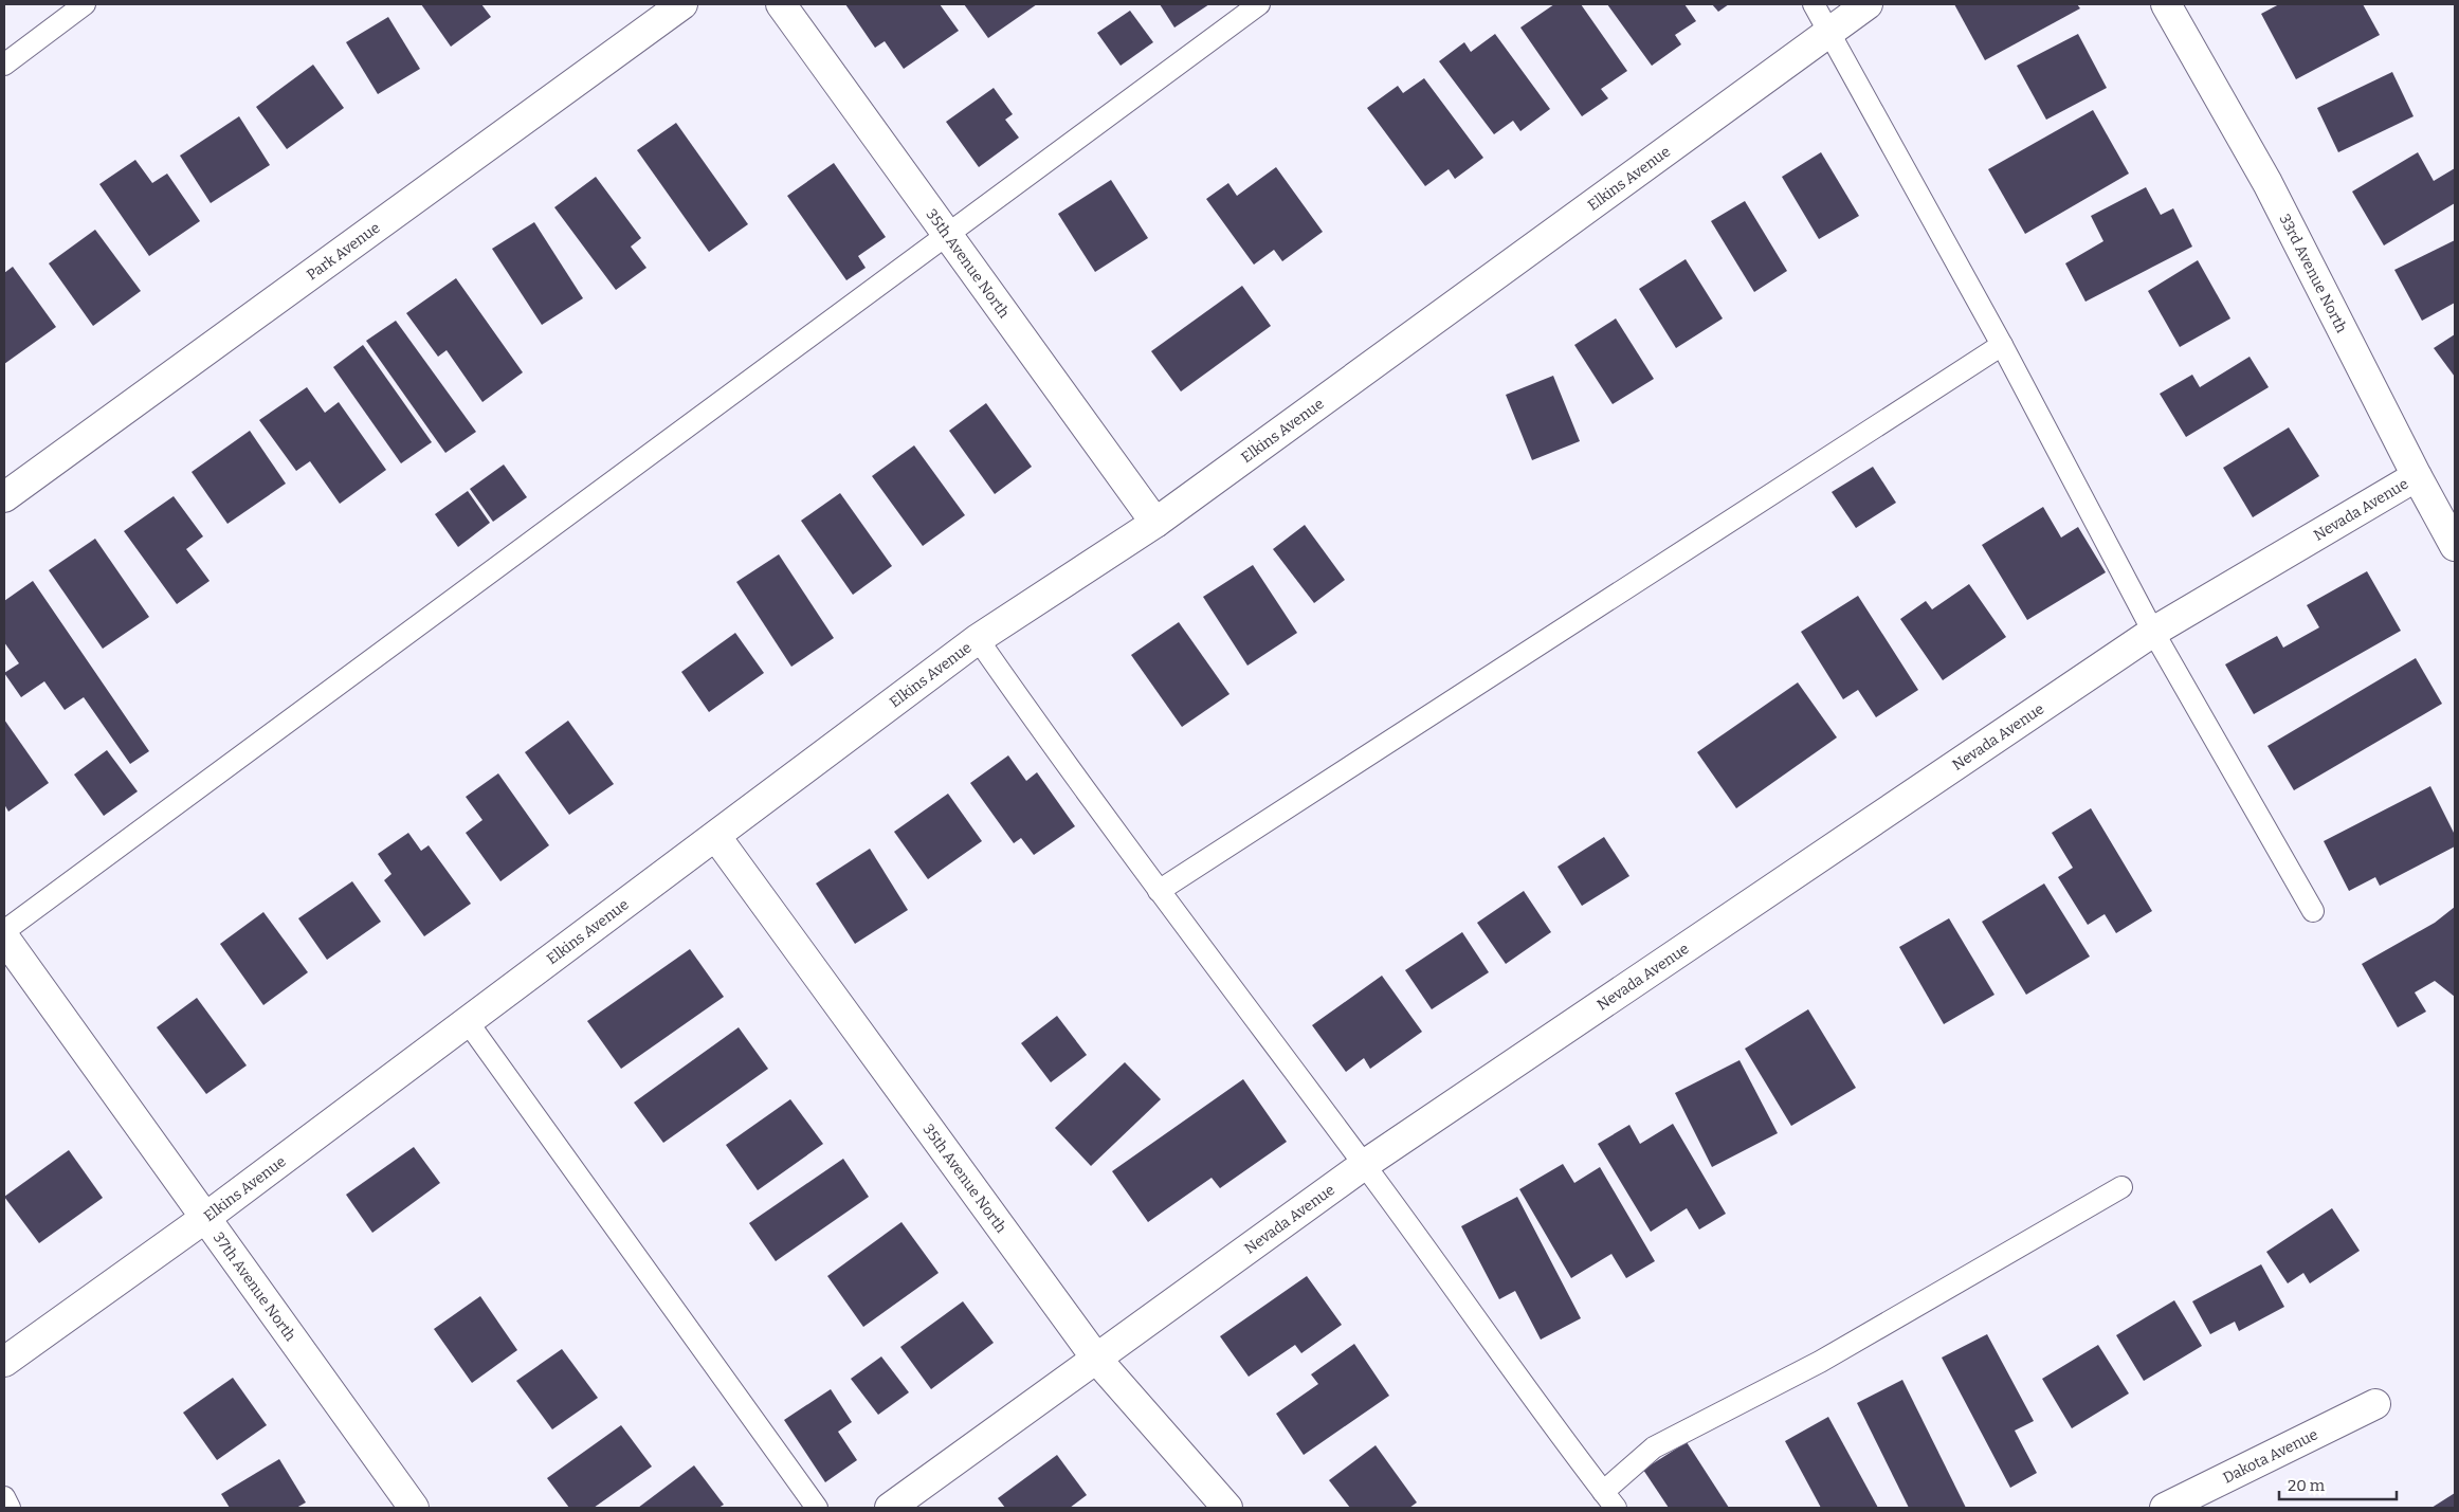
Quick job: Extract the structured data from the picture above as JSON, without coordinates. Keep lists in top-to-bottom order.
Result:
{
  "streets": {
    "street": [
      "Elkins Avenue",
      "Park Avenue",
      "35th Avenue North",
      "33rd Avenue North",
      "Nevada Avenue",
      "37th Avenue North",
      "Dakota Avenue"
    ]
  },
  "crossings": [
    ["Elkins Avenue", "35th Avenue North"],
    ["Elkins Avenue", "37th Avenue North"],
    ["35th Avenue North", "Nevada Avenue"],
    ["33rd Avenue North", "Nevada Avenue"]
  ],
  "scale_bar": "20 m"
}
